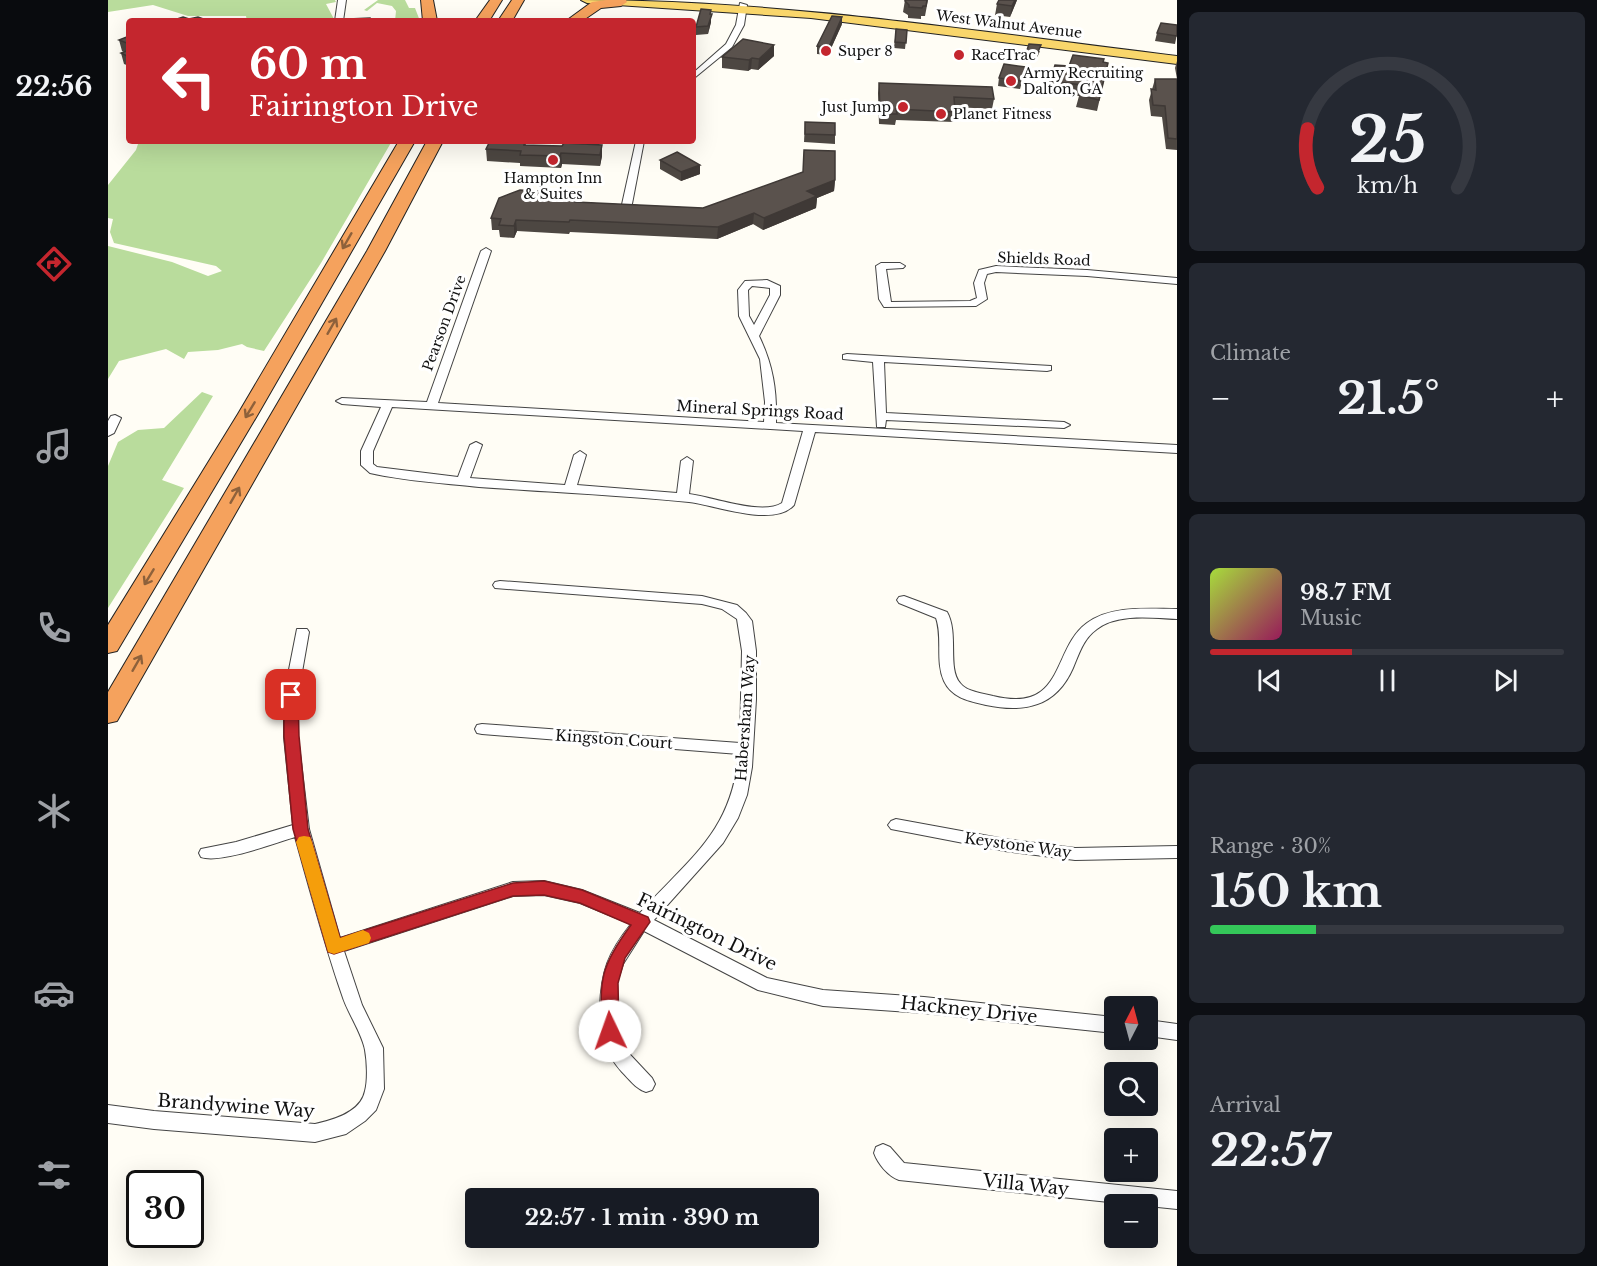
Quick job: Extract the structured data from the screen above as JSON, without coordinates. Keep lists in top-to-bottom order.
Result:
{
  "streets": {
    "main road": ["West Walnut Avenue"],
    "street": [
      "Shields Road",
      "Pearson Drive",
      "Mineral Springs Road",
      "Habersham Way",
      "Kingston Court",
      "Keystone Way",
      "Fairington Drive",
      "Hackney Drive",
      "Brandywine Way",
      "Villa Way"
    ]
  },
  "crossings": [
    ["Pearson Drive", "Mineral Springs Road"],
    ["Habersham Way", "Kingston Court"],
    ["Habersham Way", "Fairington Drive"],
    ["Fairington Drive", "Hackney Drive"],
    ["Fairington Drive", "Brandywine Way"]
  ],
  "places": [
    "Super 8",
    "RaceTrac",
    "Army Recruiting Dalton, GA",
    "Just Jump",
    "Planet Fitness",
    "Hampton Inn & Suites"
  ],
  "north": "top",
  "page": {
    "tabs": "22:56",
    "turn": ["60 m", "Fairington Drive"],
    "tile": [
      "Climate",
      ["Range · 30%", "150 km"],
      ["Arrival", "22:57"]
    ],
    "heat": ["−", "21.5°", "+"],
    "song": ["98.7 FM", "Music"],
    "map_buttons": ["+", "−"],
    "limit": "30",
    "trip": "22:57 · 1 min · 390 m",
    "gauge": ["25", "km/h"]
  }
}
